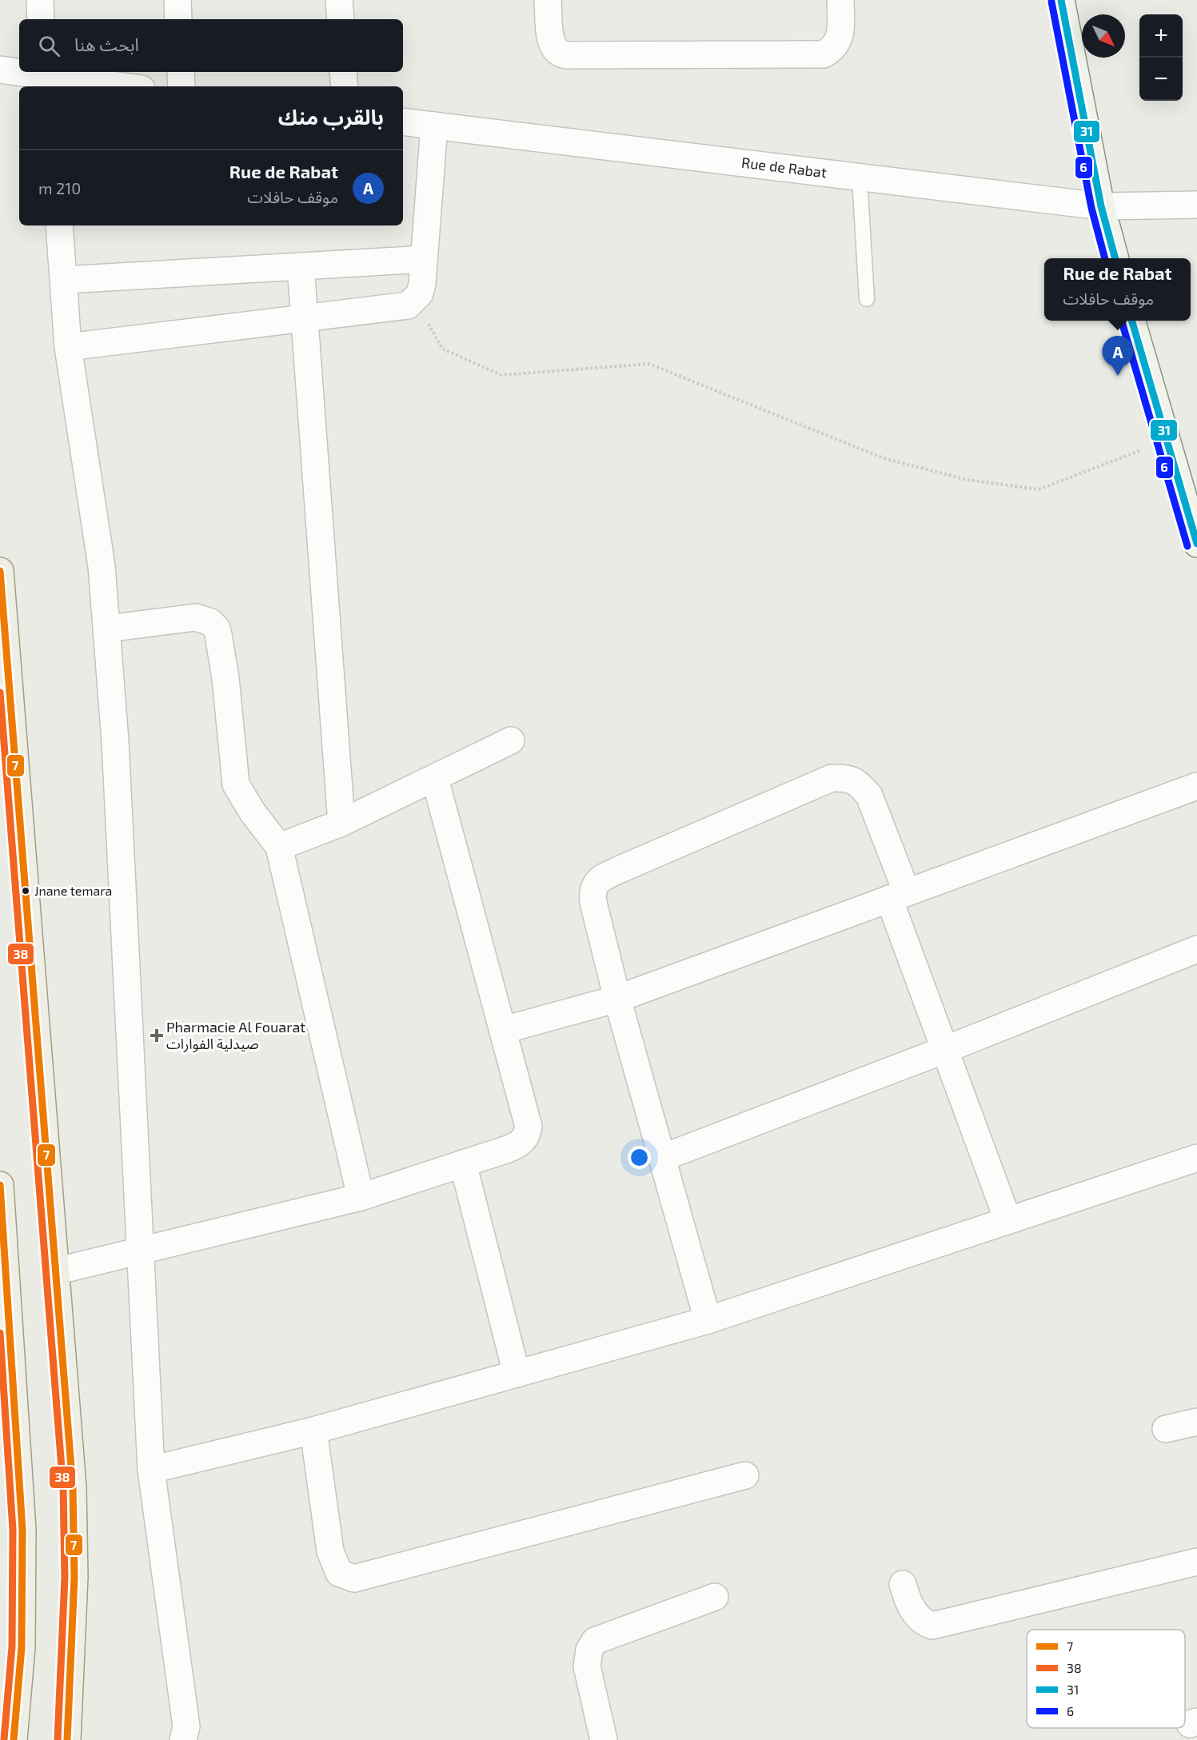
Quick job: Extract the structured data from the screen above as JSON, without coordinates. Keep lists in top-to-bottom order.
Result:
{
  "streets": {
    "street": ["Rue de Rabat"]
  },
  "places": {
    "other": ["Jnane temara"],
    "health": ["Pharmacie Al Fouarat صيدلية الفوارات"]
  },
  "lines": [
    "transit line 31",
    "transit line 6",
    "transit line 7",
    "transit line 38"
  ],
  "legend": [
    "7",
    "38",
    "31",
    "6"
  ],
  "north": "bottom right",
  "page": {
    "map_buttons": ["+", "−"],
    "search": "ابحث هنا",
    "heading": "بالقرب منك",
    "list": [
      {
        "mark": "A",
        "name": "Rue de Rabat",
        "note": "موقف حافلات",
        "value": "210 m"
      }
    ],
    "popup": ["Rue de Rabat", "موقف حافلات"],
    "pins": "A"
  }
}
